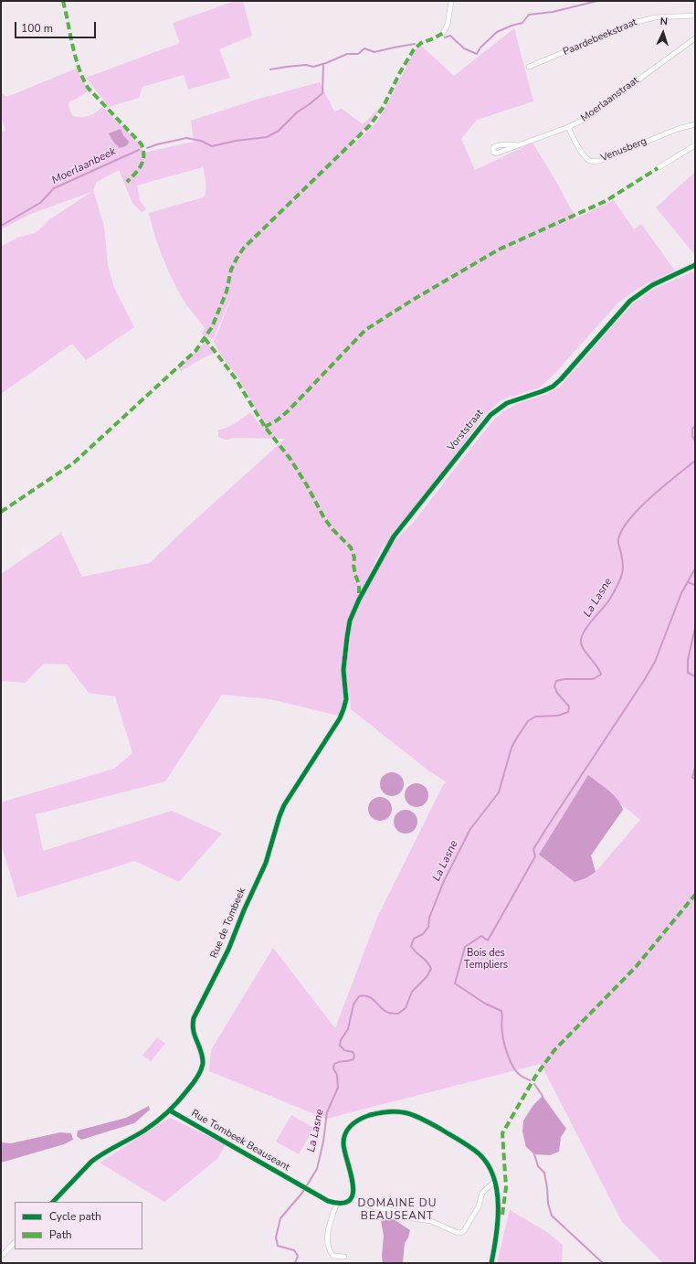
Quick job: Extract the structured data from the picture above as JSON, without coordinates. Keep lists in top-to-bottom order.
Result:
{
  "streets": {
    "street": [
      "Paardebeekstraat",
      "Moerlaanstraat",
      "Venusberg",
      "Vorststraat",
      "Rue de Tombeek",
      "Rue Tombeek Beauseant"
    ]
  },
  "crossings": [
    ["Moerlaanstraat", "Venusberg"],
    ["Vorststraat", "Rue de Tombeek"],
    ["Rue de Tombeek", "Rue Tombeek Beauseant"]
  ],
  "districts": ["DOMAINE DU BEAUSEANT"],
  "water": ["Moerlaanbeek", "La Lasne"],
  "parks": ["Bois des Templiers"],
  "legend": ["Cycle path", "Path"],
  "scale_bar": "100 m",
  "north": "top"
}
